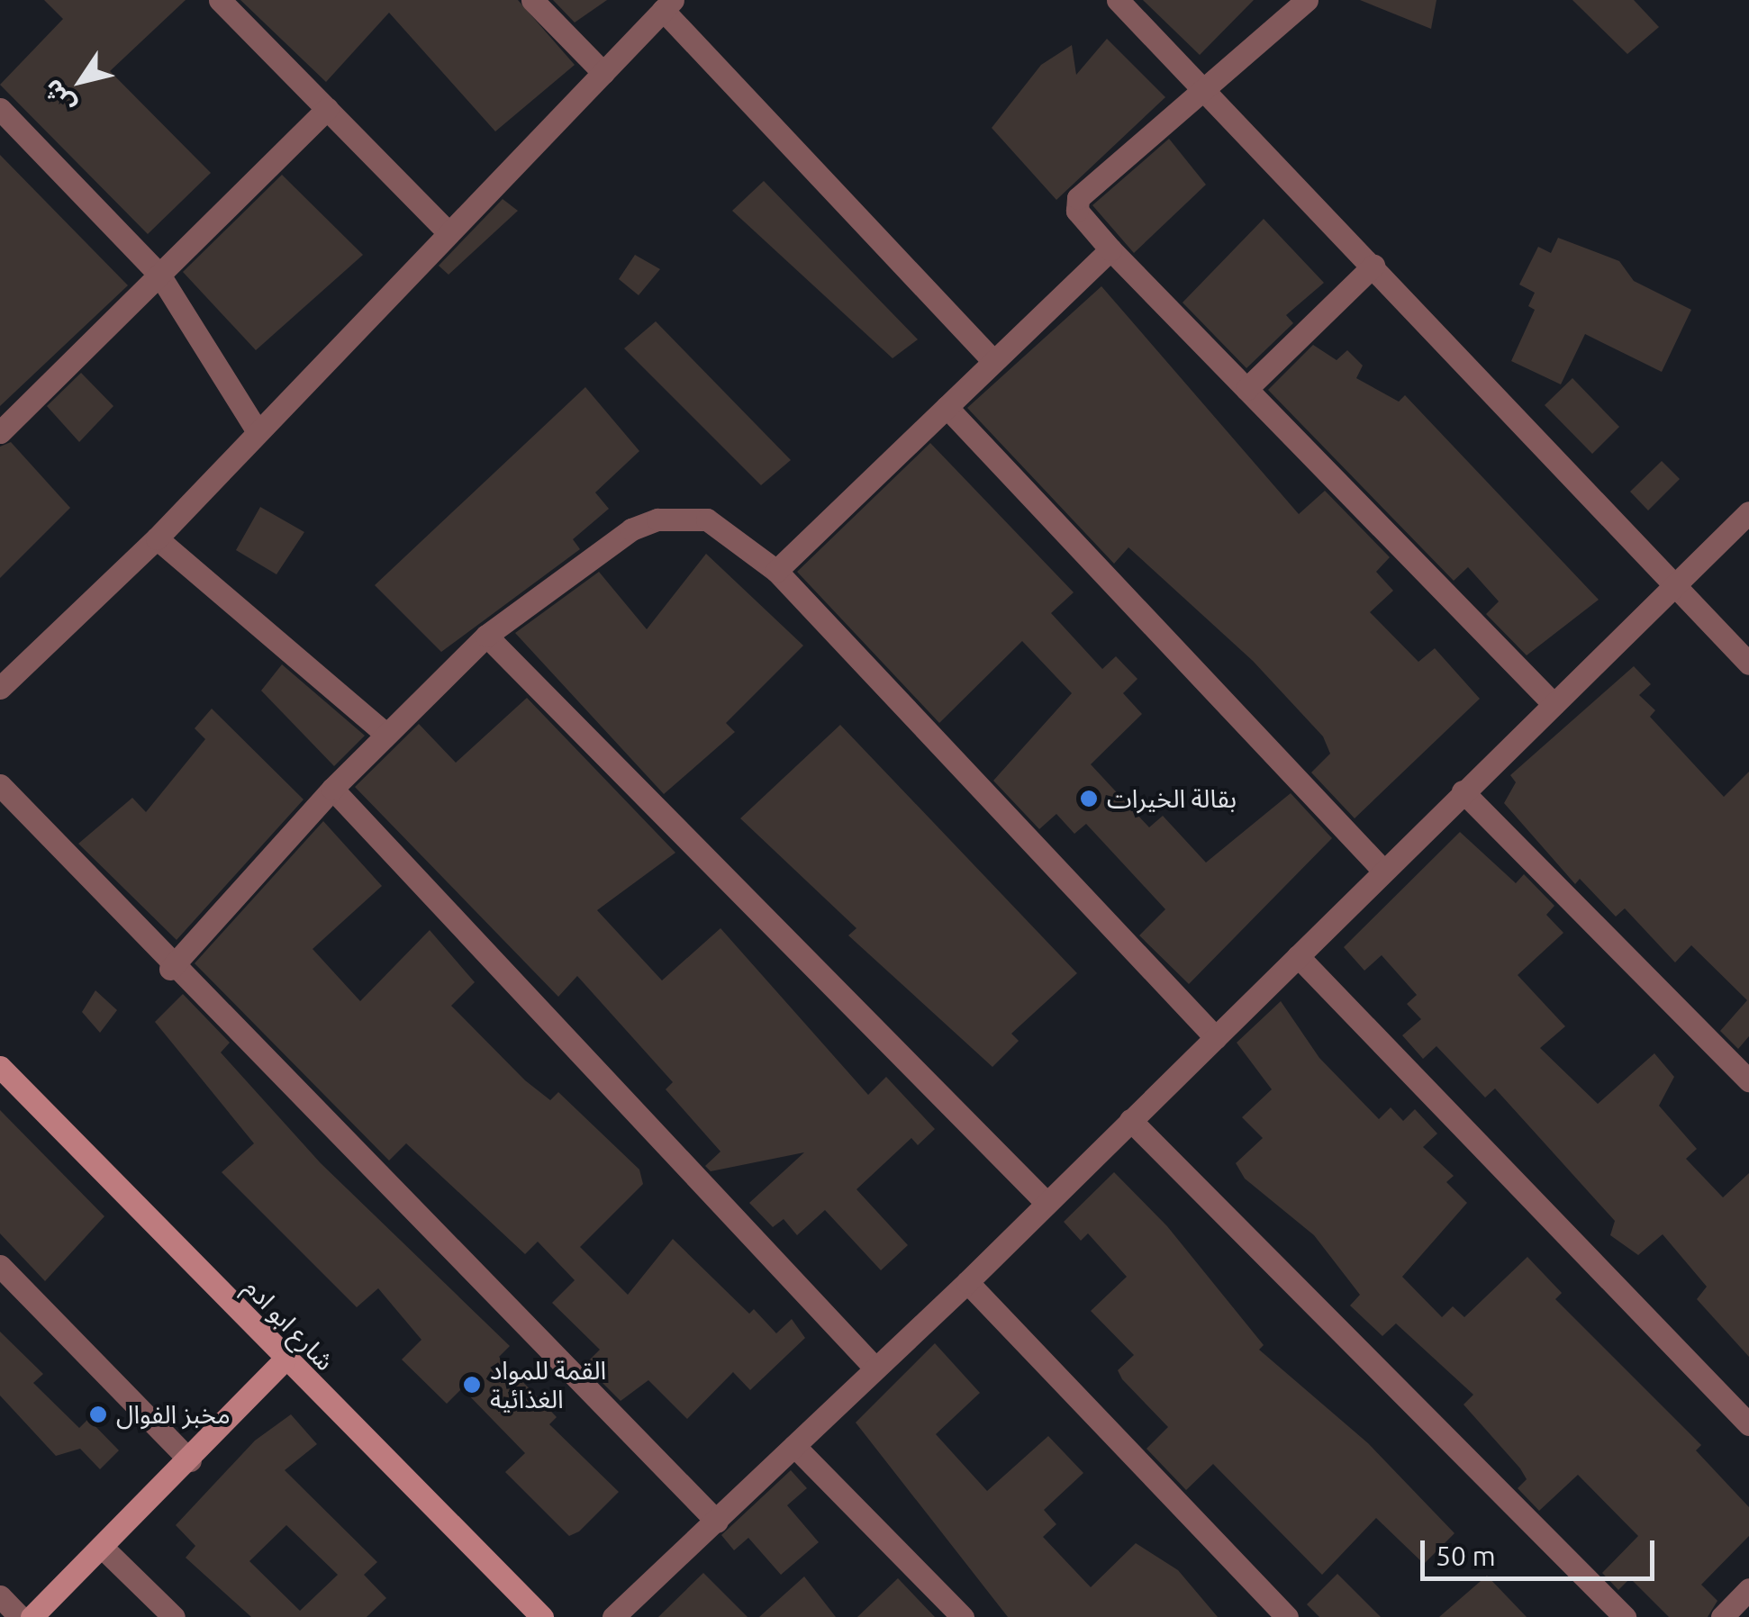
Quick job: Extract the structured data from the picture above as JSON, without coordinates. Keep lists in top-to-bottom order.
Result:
{
  "streets": {
    "street": ["شارع ابو ادم"]
  },
  "places": ["بقالة الخيرات", "القمة للمواد الغذائية", "مخبز الفوال"],
  "scale_bar": "50 m",
  "north": "bottom left"
}
